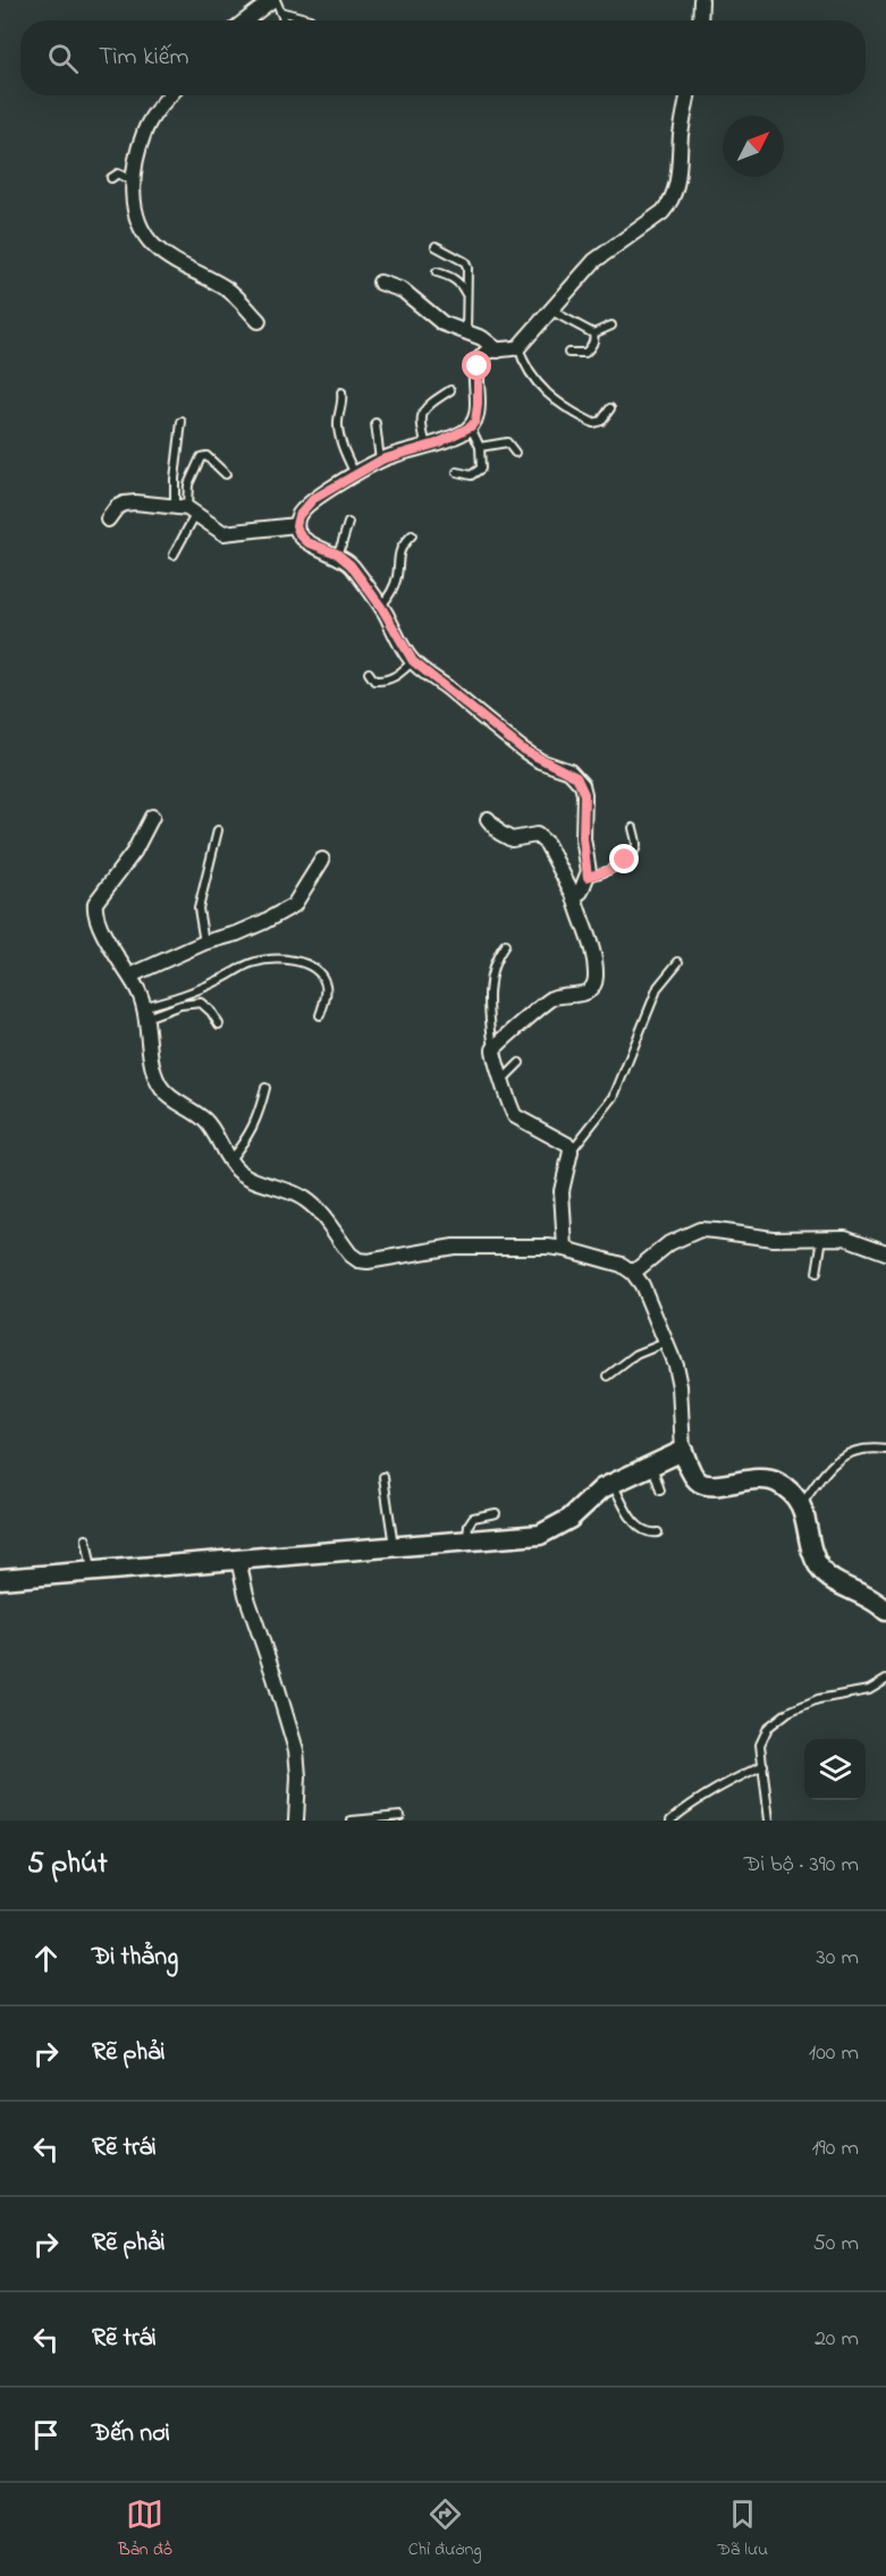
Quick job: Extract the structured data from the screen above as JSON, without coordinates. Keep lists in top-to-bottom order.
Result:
{
  "north": "top right",
  "page": {
    "search": "Tìm kiếm",
    "heading": ["5 phút", "Đi bộ · 390 m"],
    "list": [
      ["Đi thẳng", "30 m"],
      ["Rẽ phải", "100 m"],
      ["Rẽ trái", "190 m"],
      ["Rẽ phải", "50 m"],
      ["Rẽ trái", "20 m"],
      "Đến nơi"
    ],
    "nav": ["Bản đồ", "Chỉ đường", "Đã lưu"]
  }
}
